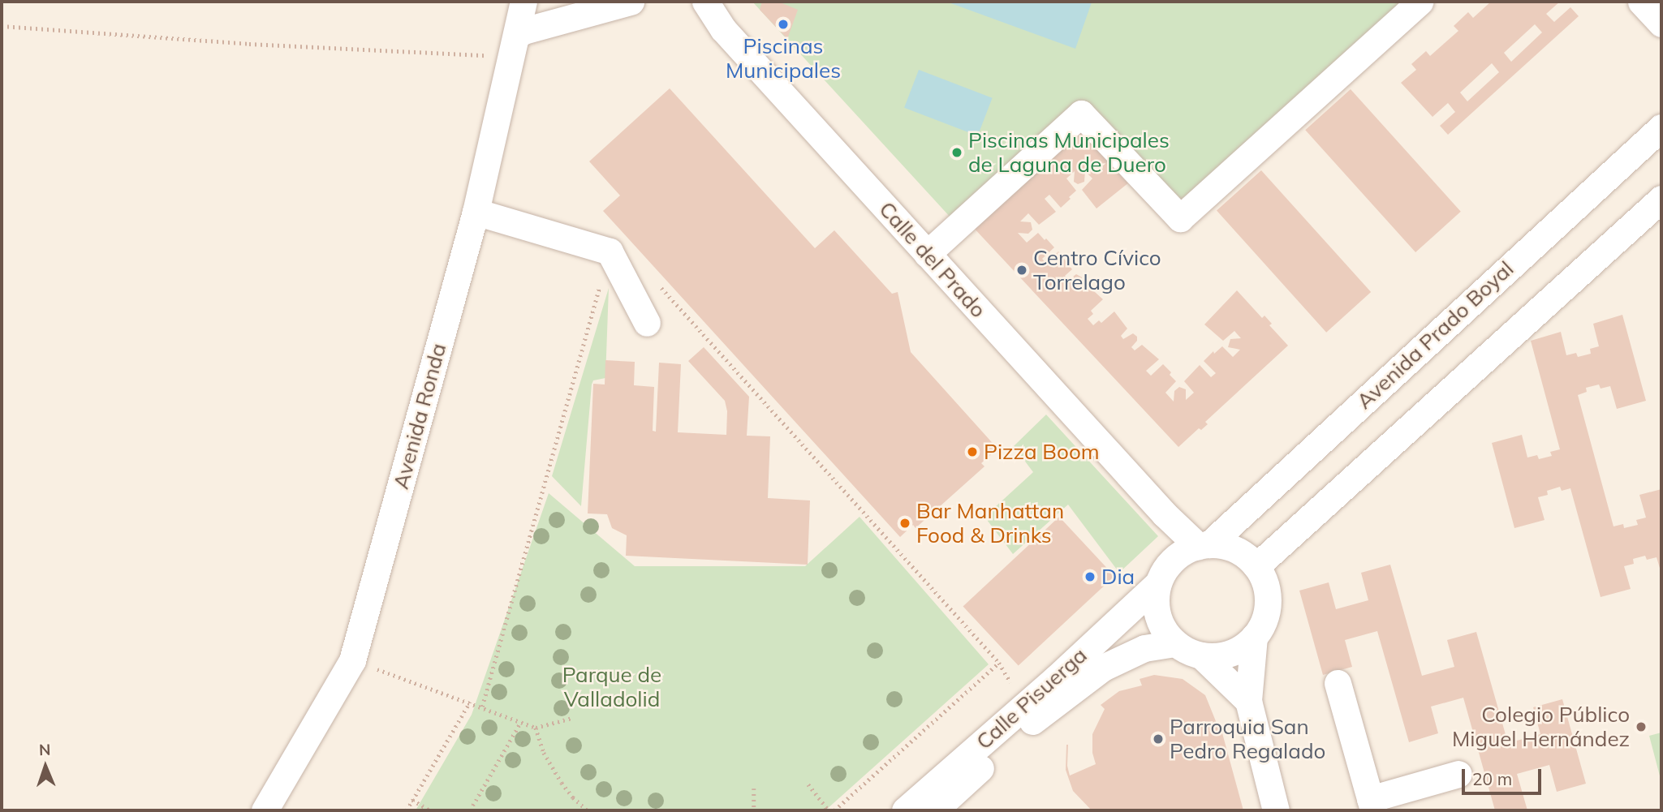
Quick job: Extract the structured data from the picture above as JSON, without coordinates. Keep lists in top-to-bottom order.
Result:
{
  "streets": {
    "street": [
      "Calle del Prado",
      "Avenida Prado Boyal",
      "Avenida Ronda",
      "Calle Pisuerga"
    ]
  },
  "crossings": [
    ["Calle del Prado", "Avenida Prado Boyal"],
    ["Calle del Prado", "Calle Pisuerga"],
    ["Avenida Prado Boyal", "Calle Pisuerga"]
  ],
  "parks": ["Parque de Valladolid"],
  "places": [
    "Piscinas Municipales",
    "Piscinas Municipales de Laguna de Duero",
    "Centro Cívico Torrelago",
    "Pizza Boom",
    "Bar Manhattan Food & Drinks",
    "Dia",
    "Colegio Público Miguel Hernández",
    "Parroquia San Pedro Regalado"
  ],
  "scale_bar": "20 m",
  "north": "top"
}
